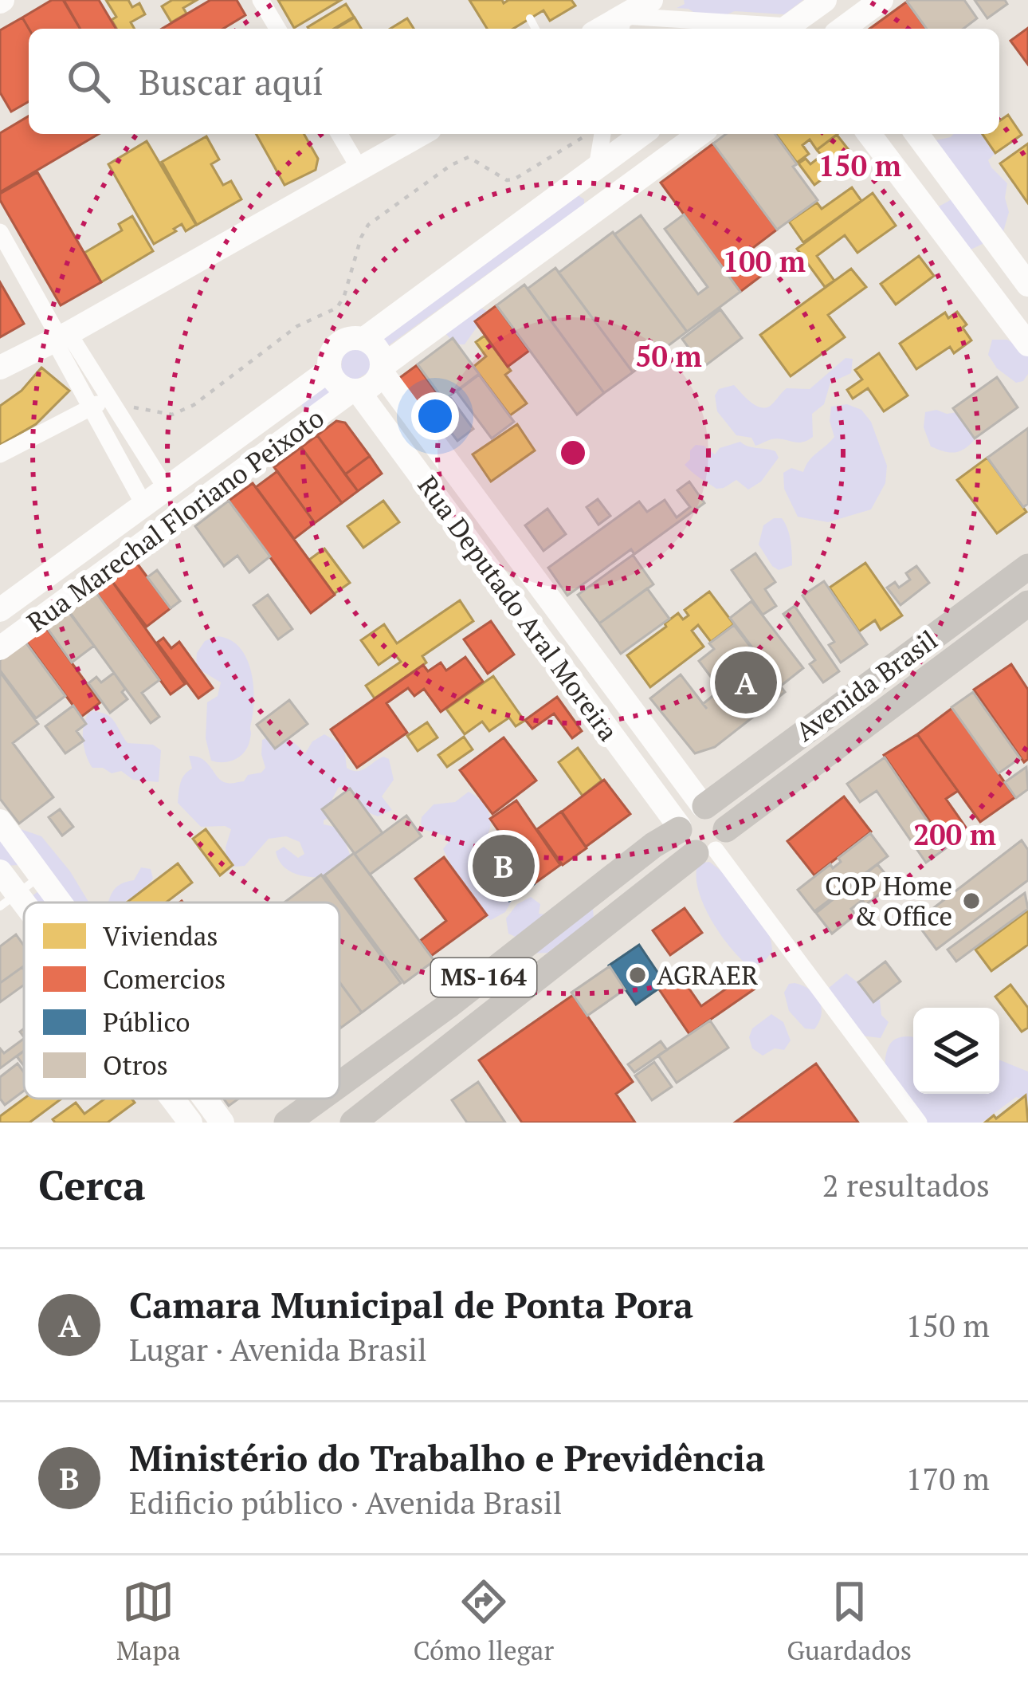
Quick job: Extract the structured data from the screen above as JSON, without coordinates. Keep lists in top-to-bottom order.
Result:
{
  "streets": {
    "main road": [
      "Rua Marechal Floriano Peixoto",
      "Rua Deputado Aral Moreira",
      "Avenida Brasil",
      "MS-164"
    ]
  },
  "crossings": [
    ["Rua Marechal Floriano Peixoto", "Rua Deputado Aral Moreira"],
    ["Rua Deputado Aral Moreira", "Avenida Brasil"],
    ["Rua Deputado Aral Moreira", "MS-164"],
    ["Avenida Brasil", "MS-164"]
  ],
  "places": ["COP Home & Office", "AGRAER"],
  "legend": [
    "Viviendas",
    "Comercios",
    "Público",
    "Otros"
  ],
  "page": {
    "search": "Buscar aquí",
    "pins": ["A", "B"],
    "heading": ["Cerca", "2 resultados"],
    "list": [
      {
        "mark": "A",
        "name": "Camara Municipal de Ponta Pora",
        "note": "Lugar · Avenida Brasil",
        "value": "150 m"
      },
      {
        "mark": "B",
        "name": "Ministério do Trabalho e Previdência",
        "note": "Edificio público · Avenida Brasil",
        "value": "170 m"
      }
    ],
    "nav": ["Mapa", "Cómo llegar", "Guardados"]
  },
  "rings": [
    "150 m",
    "100 m",
    "50 m",
    "200 m"
  ]
}
